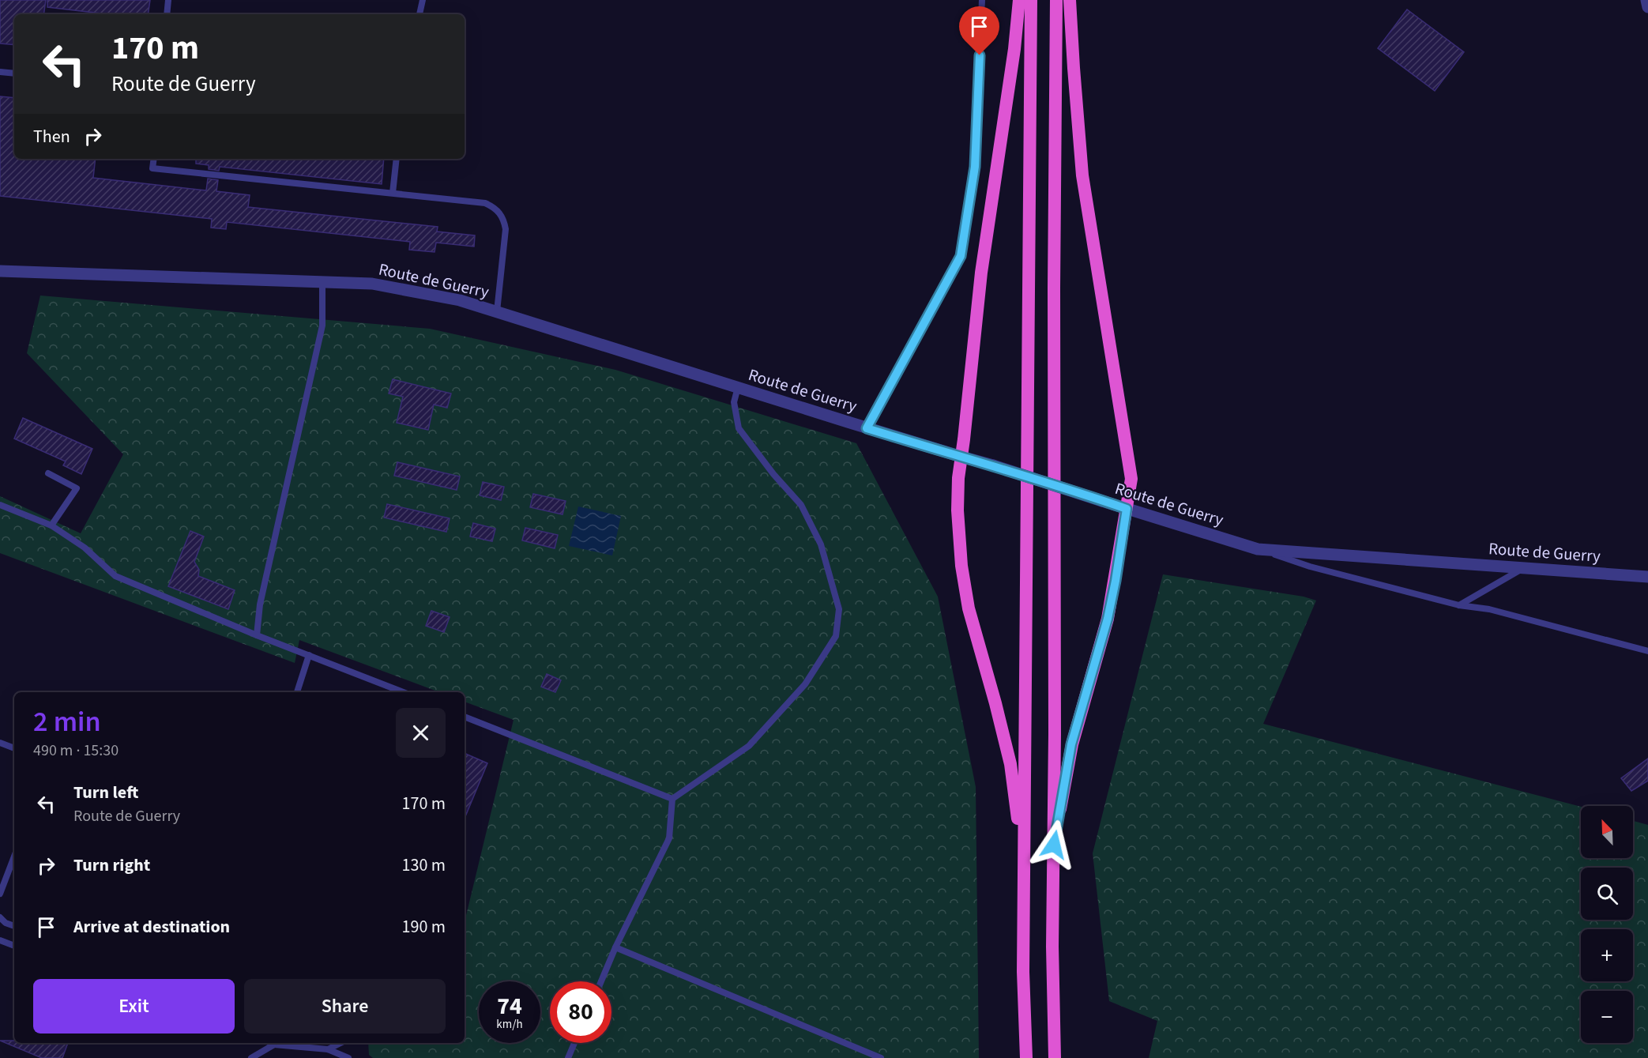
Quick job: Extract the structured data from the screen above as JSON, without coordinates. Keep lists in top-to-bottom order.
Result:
{
  "streets": {
    "street": ["Route de Guerry"]
  },
  "north": "top left",
  "page": {
    "turn": ["170 m", "Route de Guerry"],
    "then": "Then",
    "heading": ["2 min", "490 m · 15:30"],
    "list": [
      {
        "name": "Turn left",
        "note": "Route de Guerry",
        "value": "170 m"
      },
      {
        "name": "Turn right",
        "value": "130 m"
      },
      {
        "name": "Arrive at destination",
        "value": "190 m"
      }
    ],
    "map_buttons": ["+", "−"],
    "buttons": ["Exit", "Share"],
    "speed": "74 km/h",
    "limit": "80"
  }
}
